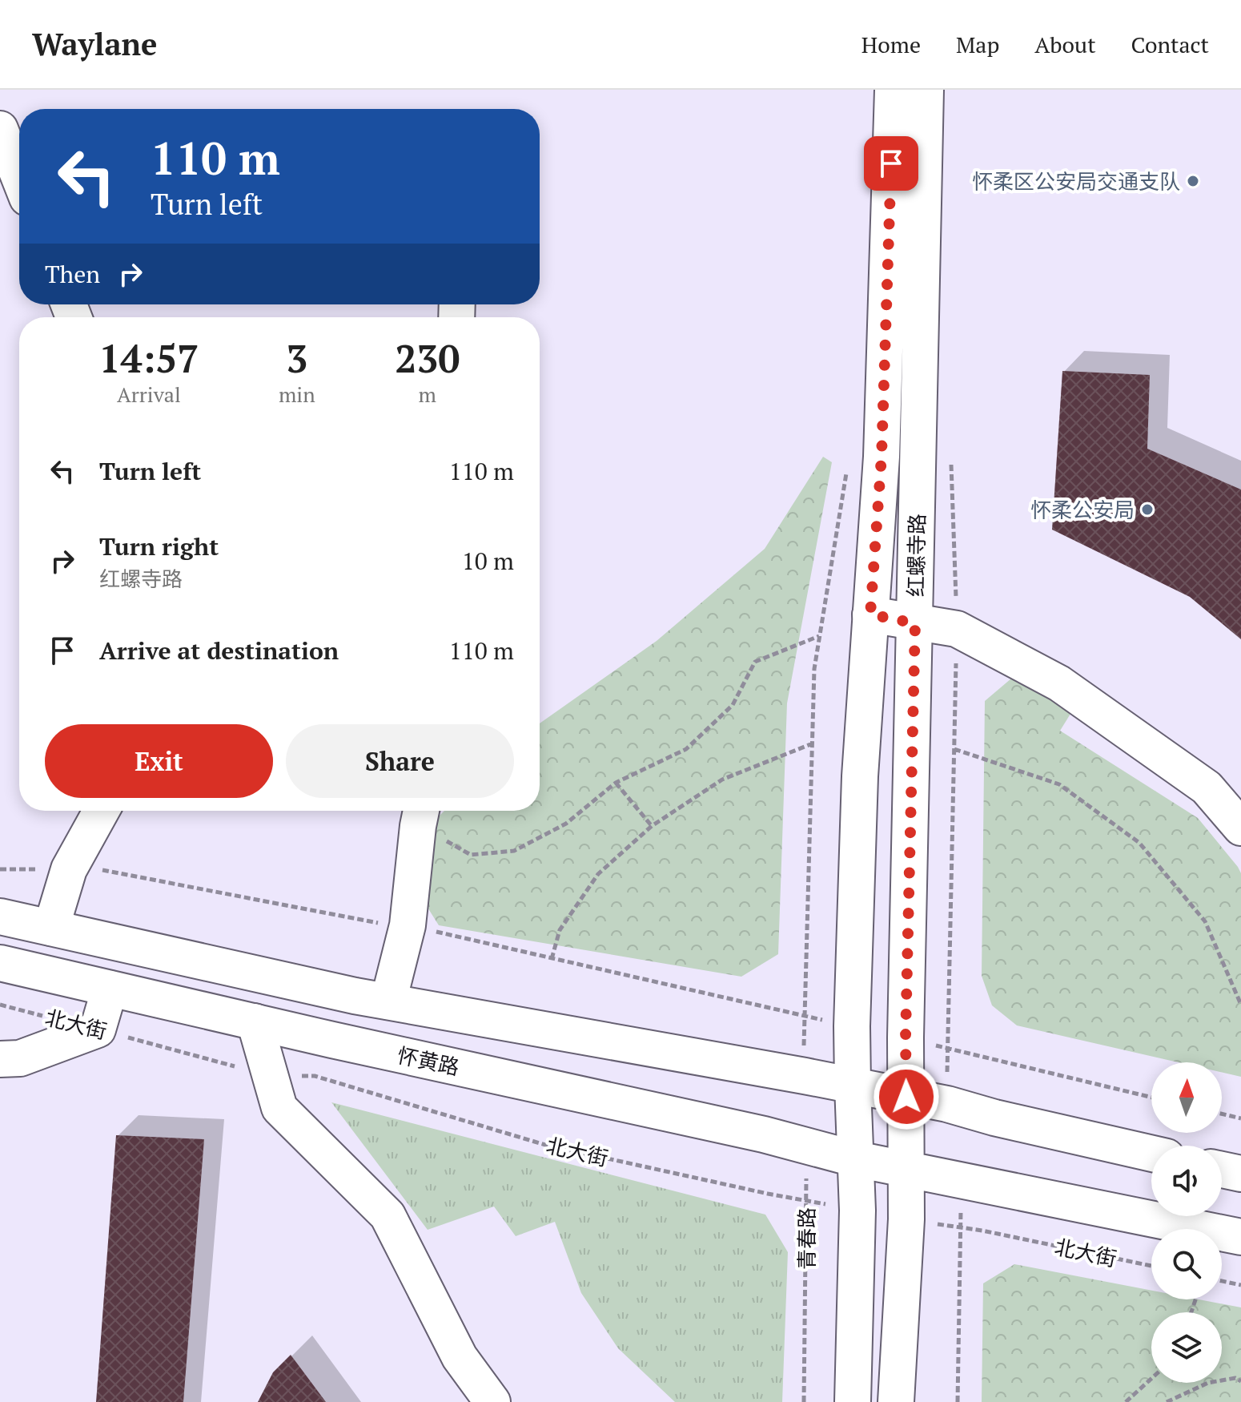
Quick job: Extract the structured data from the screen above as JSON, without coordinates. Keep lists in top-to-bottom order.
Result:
{
  "streets": {
    "main road": ["红螺寺路", "怀黄路"],
    "path": ["北大街", "青春路"]
  },
  "crossings": [
    ["北大街", "青春路"],
    ["怀黄路", "青春路"]
  ],
  "places": ["怀柔区公安局交通支队", "怀柔公安局"],
  "north": "top",
  "page": {
    "header": "Waylane",
    "nav": [
      "Home",
      "Map",
      "About",
      "Contact"
    ],
    "turn": ["110 m", "Turn left"],
    "then": "Then",
    "eta": [
      "14:57",
      "Arrival",
      "3",
      "min",
      "230",
      "m"
    ],
    "list": [
      {
        "name": "Turn left",
        "value": "110 m"
      },
      {
        "name": "Turn right",
        "note": "红螺寺路",
        "value": "10 m"
      },
      {
        "name": "Arrive at destination",
        "value": "110 m"
      }
    ],
    "buttons": ["Exit", "Share"]
  }
}
